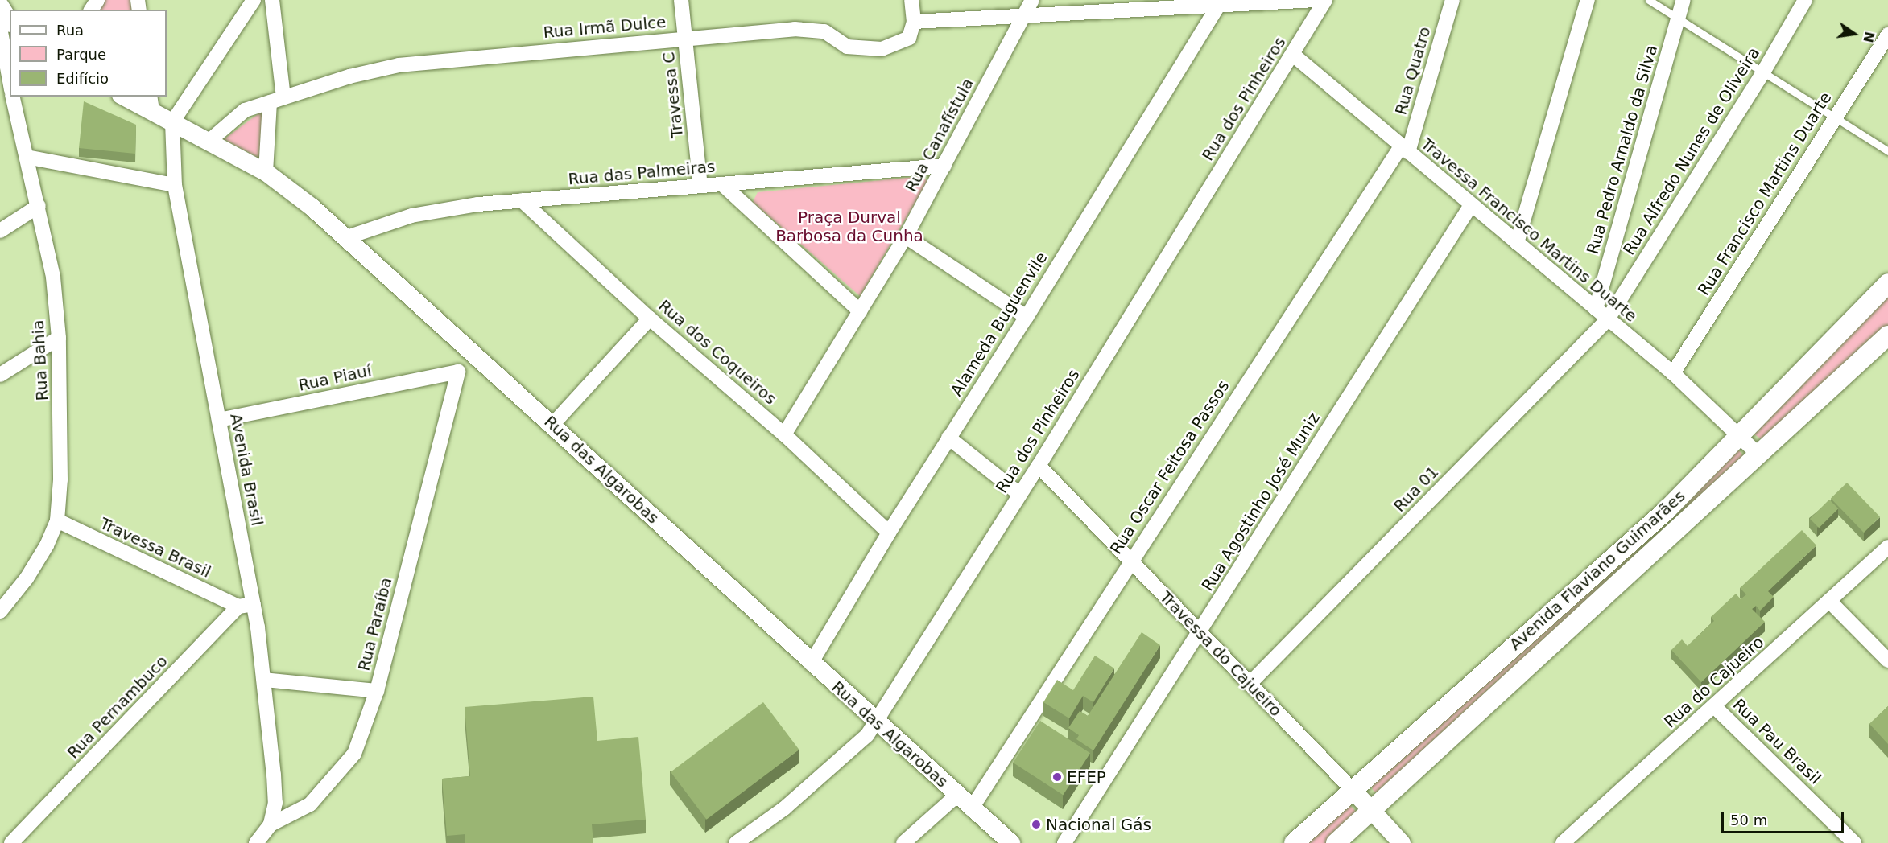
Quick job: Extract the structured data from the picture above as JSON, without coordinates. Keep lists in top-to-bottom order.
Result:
{
  "streets": {
    "main road": ["Avenida Flaviano Guimarães"],
    "street": [
      "Rua Irmã Dulce",
      "Rua Quatro",
      "Travessa C",
      "Rua dos Pinheiros",
      "Rua Canafístula",
      "Rua Pedro Arnaldo da Silva",
      "Rua Alfredo Nunes de Oliveira",
      "Rua das Palmeiras",
      "Rua Francisco Martins Duarte",
      "Travessa Francisco Martins Duarte",
      "Alameda Buguenvile",
      "Rua dos Coqueiros",
      "Rua Bahia",
      "Rua Piauí",
      "Rua Oscar Feitosa Passos",
      "Avenida Brasil",
      "Rua das Algarobas",
      "Rua 01",
      "Rua Agostinho José Muniz",
      "Travessa Brasil",
      "Rua Paraíba",
      "Travessa do Cajueiro",
      "Rua do Cajueiro",
      "Rua Pernambuco",
      "Rua Pau Brasil"
    ]
  },
  "crossings": [
    ["Rua Irmã Dulce", "Travessa C"],
    ["Rua Irmã Dulce", "Rua das Algarobas"],
    ["Rua Quatro", "Travessa Francisco Martins Duarte"],
    ["Rua Quatro", "Rua Oscar Feitosa Passos"],
    ["Travessa C", "Rua das Palmeiras"],
    ["Rua dos Pinheiros", "Travessa Francisco Martins Duarte"],
    ["Rua dos Pinheiros", "Rua das Algarobas"],
    ["Rua dos Pinheiros", "Travessa do Cajueiro"],
    ["Rua Canafístula", "Rua das Palmeiras"],
    ["Rua Canafístula", "Rua dos Coqueiros"],
    ["Rua Pedro Arnaldo da Silva", "Travessa Francisco Martins Duarte"],
    ["Rua Alfredo Nunes de Oliveira", "Travessa Francisco Martins Duarte"],
    ["Rua Alfredo Nunes de Oliveira", "Rua 01"],
    ["Rua das Palmeiras", "Rua dos Coqueiros"],
    ["Rua das Palmeiras", "Rua das Algarobas"],
    ["Rua Francisco Martins Duarte", "Travessa Francisco Martins Duarte"],
    ["Travessa Francisco Martins Duarte", "Rua Oscar Feitosa Passos"],
    ["Travessa Francisco Martins Duarte", "Rua 01"],
    ["Travessa Francisco Martins Duarte", "Rua Agostinho José Muniz"],
    ["Travessa Francisco Martins Duarte", "Avenida Flaviano Guimarães"],
    ["Alameda Buguenvile", "Rua dos Coqueiros"],
    ["Alameda Buguenvile", "Rua das Algarobas"],
    ["Rua Bahia", "Travessa Brasil"],
    ["Rua Piauí", "Avenida Brasil"],
    ["Rua Piauí", "Rua Paraíba"],
    ["Rua Oscar Feitosa Passos", "Rua das Algarobas"],
    ["Rua Oscar Feitosa Passos", "Travessa do Cajueiro"],
    ["Avenida Brasil", "Rua das Algarobas"],
    ["Avenida Brasil", "Rua Paraíba"],
    ["Rua 01", "Travessa do Cajueiro"],
    ["Rua Agostinho José Muniz", "Travessa do Cajueiro"],
    ["Travessa Brasil", "Rua Pernambuco"],
    ["Avenida Flaviano Guimarães", "Travessa do Cajueiro"],
    ["Rua do Cajueiro", "Rua Pau Brasil"]
  ],
  "parks": ["Praça Durval Barbosa da Cunha"],
  "places": ["EFEP", "Nacional Gás"],
  "legend": ["Rua", "Parque", "Edifício"],
  "scale_bar": "50 m",
  "north": "right"
}
